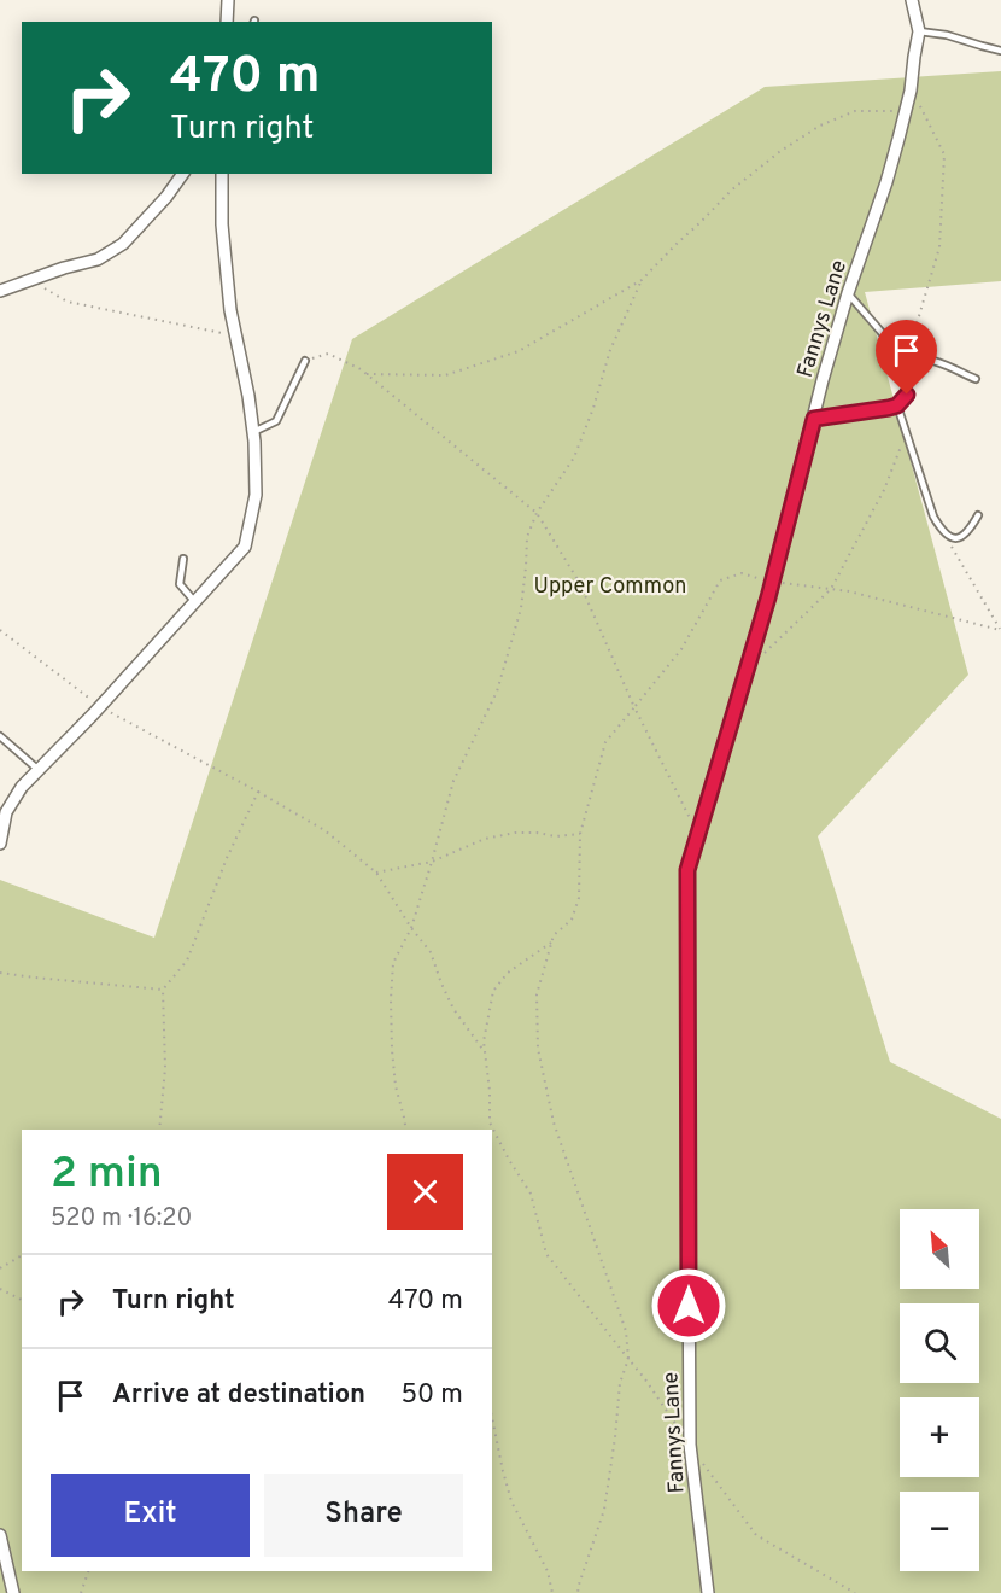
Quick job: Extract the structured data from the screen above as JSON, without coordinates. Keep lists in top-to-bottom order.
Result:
{
  "streets": {
    "street": ["Fannys Lane"]
  },
  "parks": ["Upper Common"],
  "north": "top left",
  "page": {
    "turn": ["470 m", "Turn right"],
    "heading": ["2 min", "520 m · 16:20"],
    "map_buttons": ["+", "−"],
    "list": [
      {
        "name": "Turn right",
        "value": "470 m"
      },
      {
        "name": "Arrive at destination",
        "value": "50 m"
      }
    ],
    "buttons": ["Exit", "Share"]
  }
}
